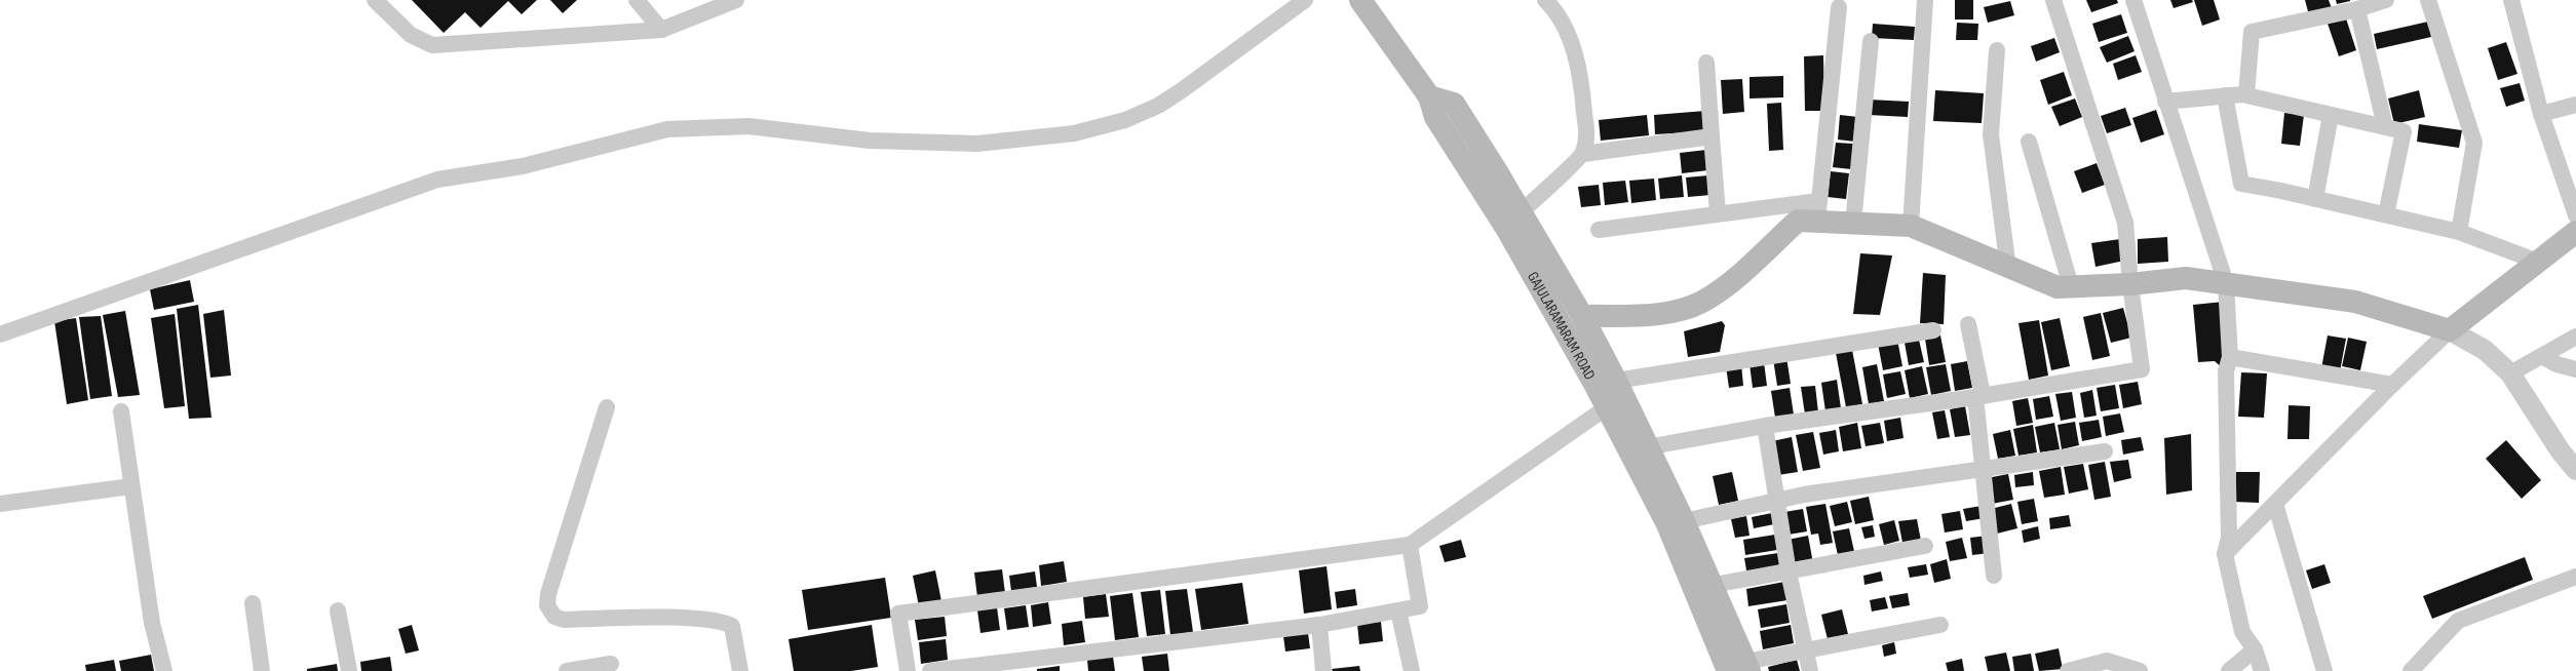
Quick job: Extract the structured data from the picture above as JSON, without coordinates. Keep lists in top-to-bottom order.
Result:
{
  "streets": {
    "main road": ["GAJULARAMARAM ROAD"]
  }
}
